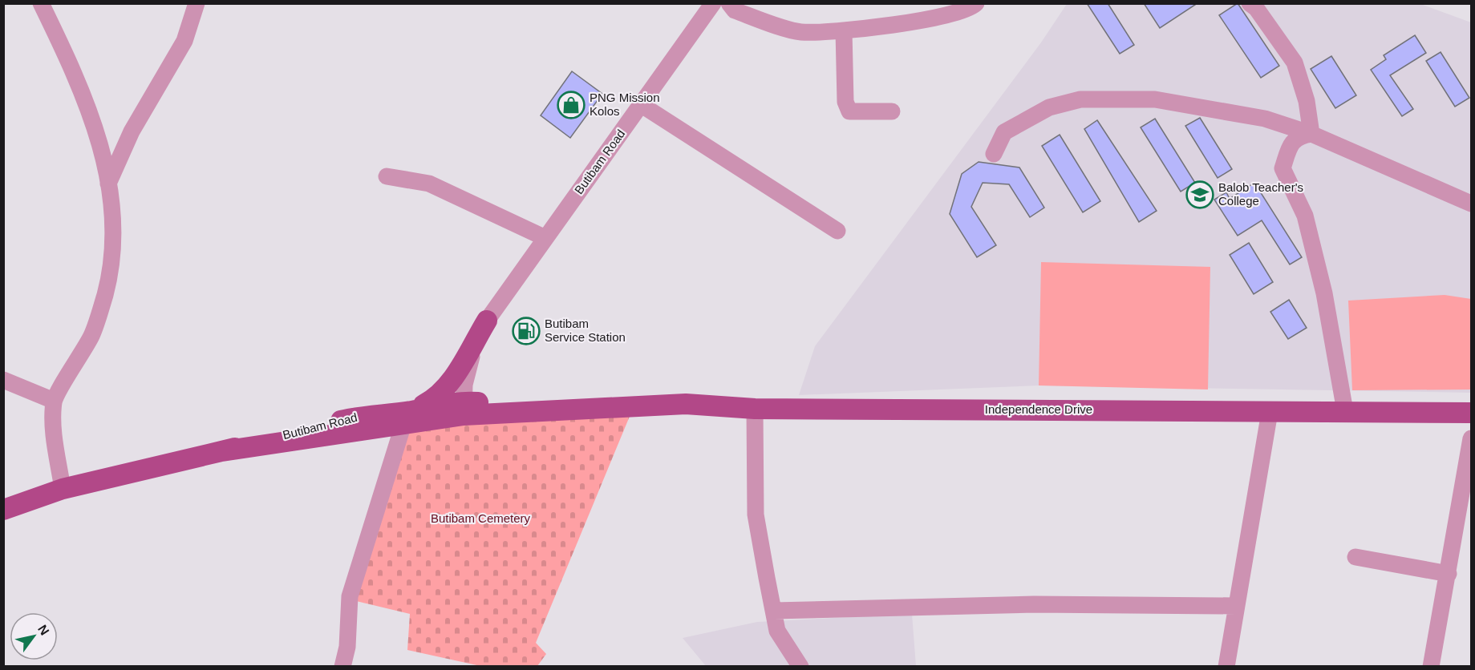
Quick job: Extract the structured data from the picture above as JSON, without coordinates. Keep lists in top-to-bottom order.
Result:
{
  "streets": {
    "main road": ["Butibam Road", "Independence Drive"]
  },
  "crossings": [
    ["Butibam Road", "Independence Drive"]
  ],
  "parks": ["Butibam Cemetery"],
  "places": {
    "shop": ["PNG Mission Kolos"],
    "school or university": ["Balob Teacher's College"],
    "fuel station": ["Butibam Service Station"]
  },
  "north": "top right"
}
